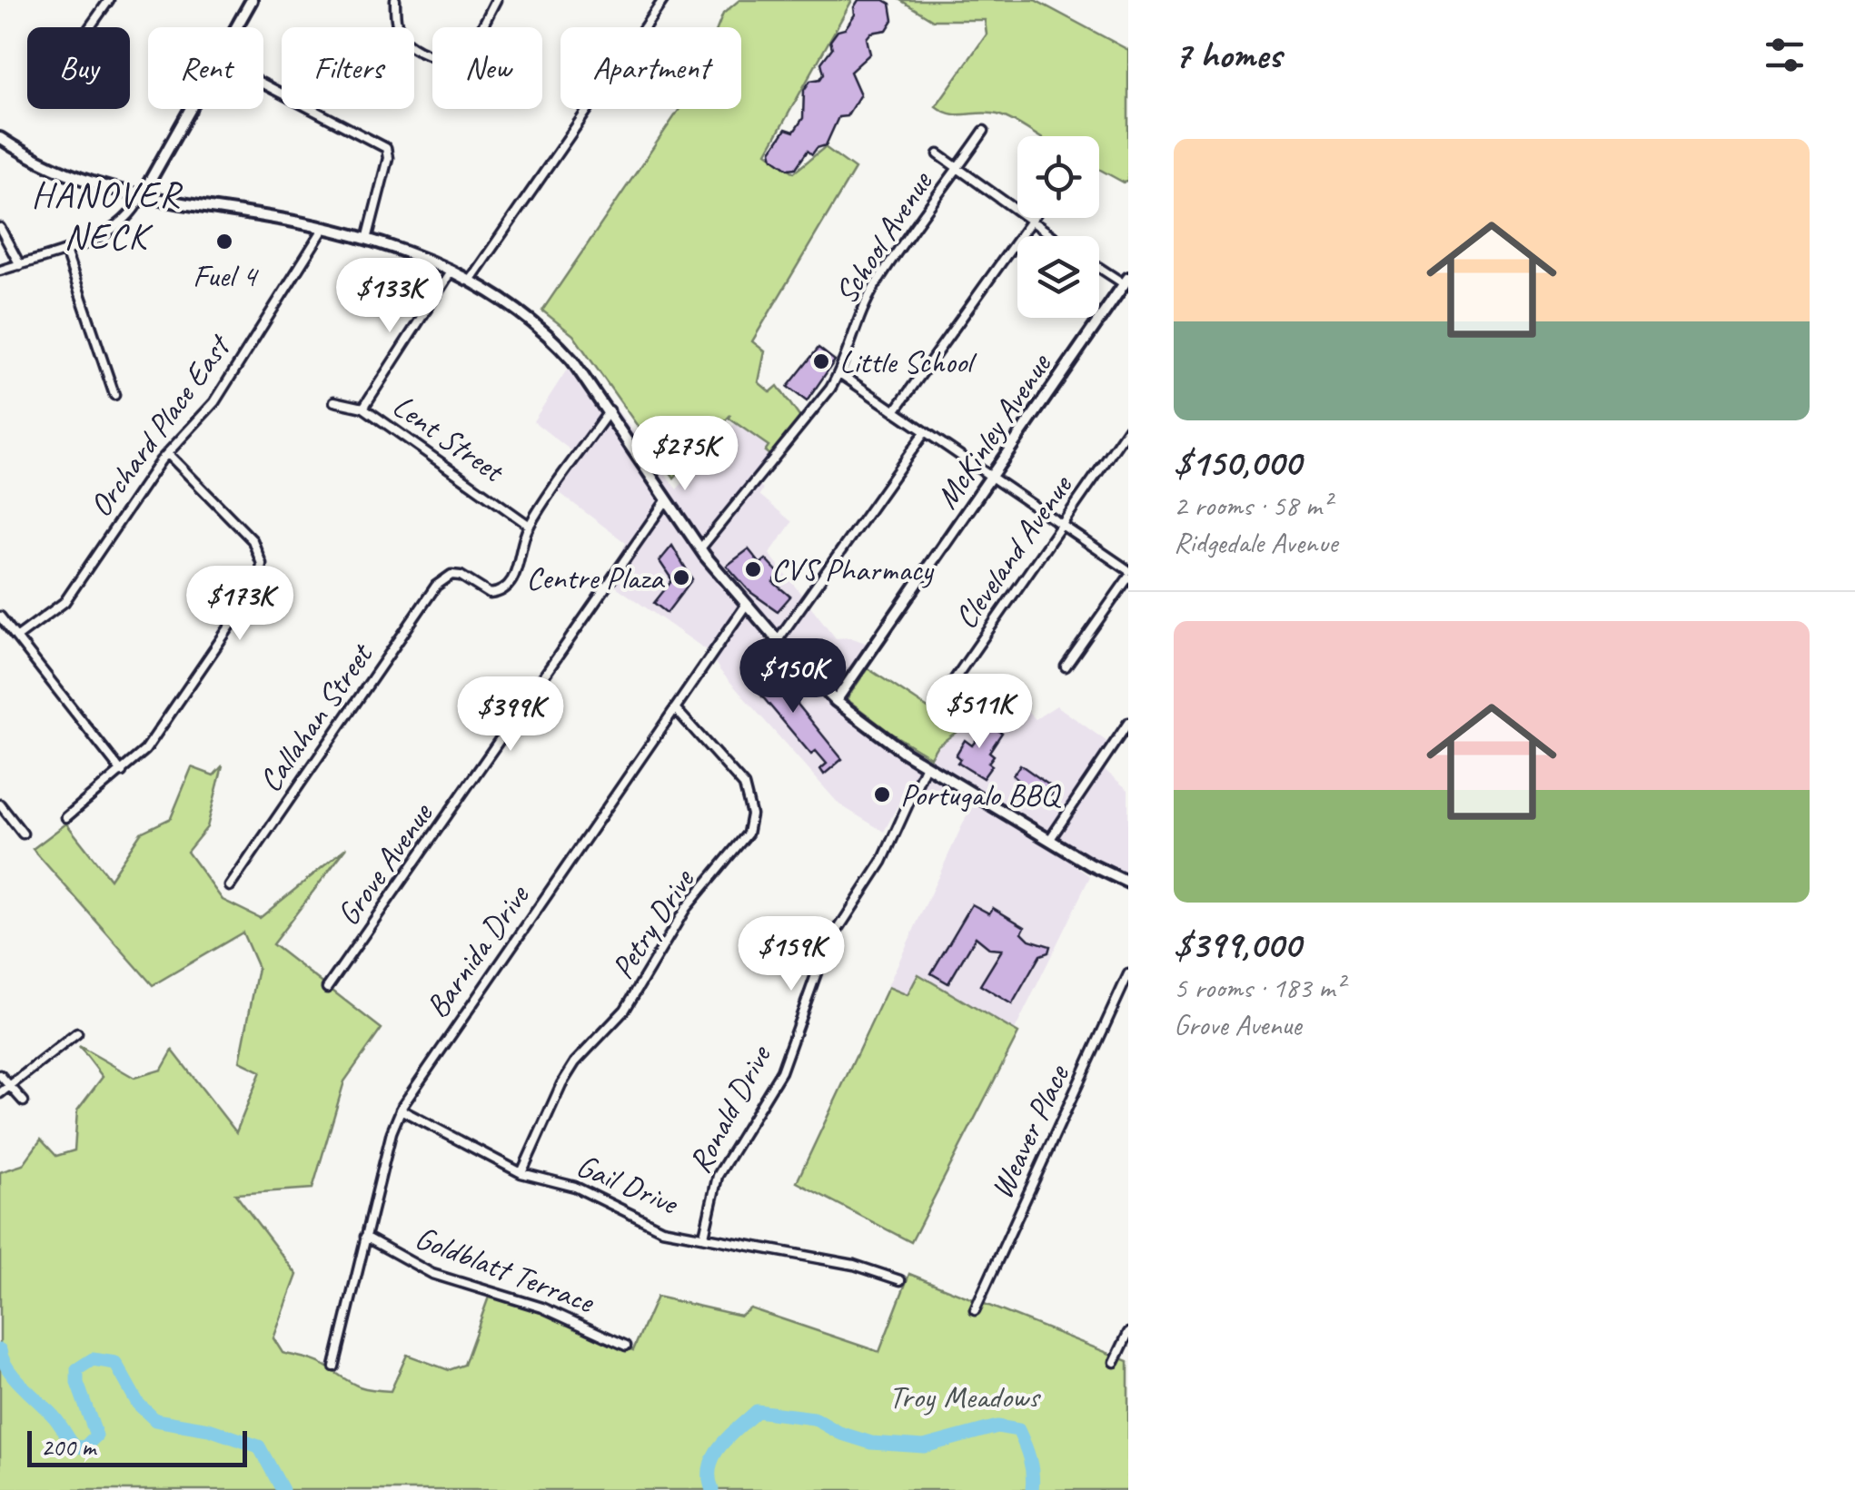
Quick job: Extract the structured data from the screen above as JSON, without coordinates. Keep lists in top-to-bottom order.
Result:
{
  "streets": {
    "main road": ["McKinley Avenue"],
    "street": [
      "School Avenue",
      "Orchard Place East",
      "Lent Street",
      "Cleveland Avenue",
      "Callahan Street",
      "Grove Avenue",
      "Petry Drive",
      "Barnida Drive",
      "Ronald Drive",
      "Weaver Place",
      "Gail Drive",
      "Goldblatt Terrace"
    ]
  },
  "crossings": [
    ["Lent Street", "Callahan Street"],
    ["Petry Drive", "Barnida Drive"],
    ["Petry Drive", "Gail Drive"],
    ["Barnida Drive", "Gail Drive"],
    ["Barnida Drive", "Goldblatt Terrace"],
    ["Ronald Drive", "Gail Drive"]
  ],
  "districts": ["HANOVER NECK"],
  "parks": ["Troy Meadows"],
  "places": [
    "Fuel 4",
    "Little School",
    "CVS Pharmacy",
    "Centre Plaza",
    "Portugalo BBQ"
  ],
  "scale_bar": "200 m",
  "page": {
    "heading": "7 homes",
    "chip": [
      "Buy",
      "Rent",
      "Filters",
      "New",
      "Apartment"
    ],
    "list": [
      {
        "name": "$150,000",
        "note": "2 rooms · 58 m² · Ridgedale Avenue"
      },
      {
        "name": "$399,000",
        "note": "5 rooms · 183 m² · Grove Avenue"
      }
    ],
    "price": [
      "$133K",
      "$275K",
      "$173K",
      "$150K",
      "$511K",
      "$399K",
      "$159K"
    ],
    "scale": "200 m"
  }
}
